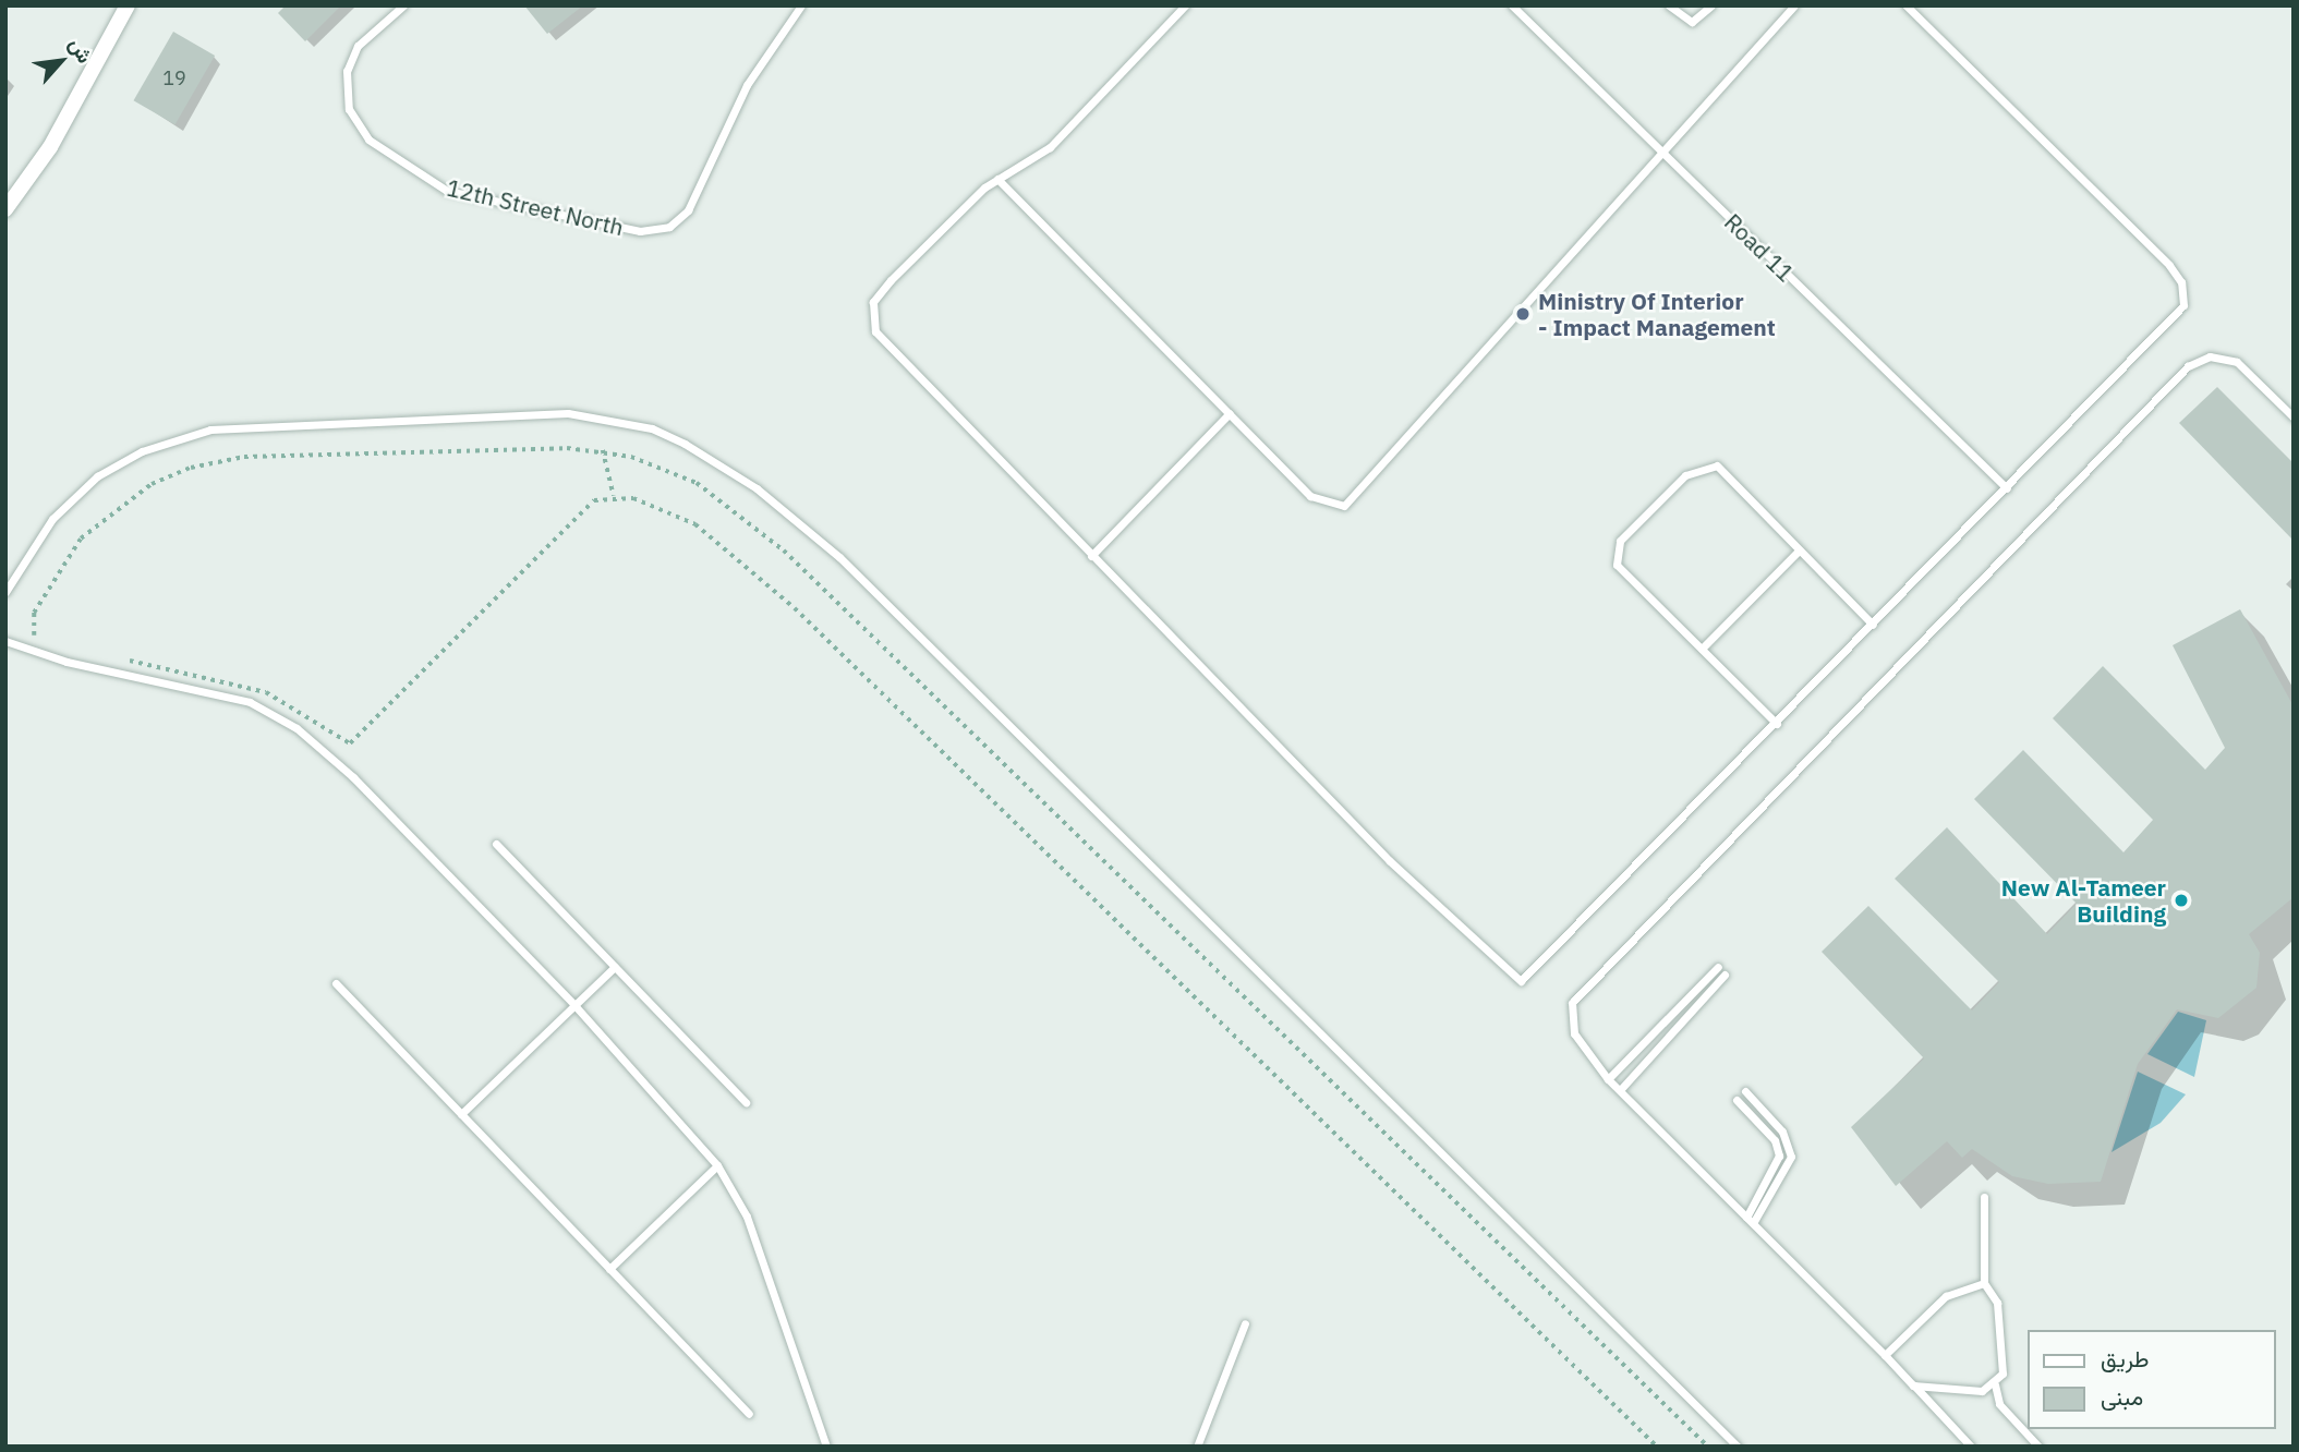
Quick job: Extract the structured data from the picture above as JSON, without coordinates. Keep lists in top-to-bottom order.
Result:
{
  "streets": {
    "lane": ["12th Street North", "Road 11"]
  },
  "places": ["Ministry Of Interior - Impact Management", "New Al-Tameer Building"],
  "house_numbers": ["19"],
  "legend": ["طريق", "مبنى"],
  "north": "top right"
}
